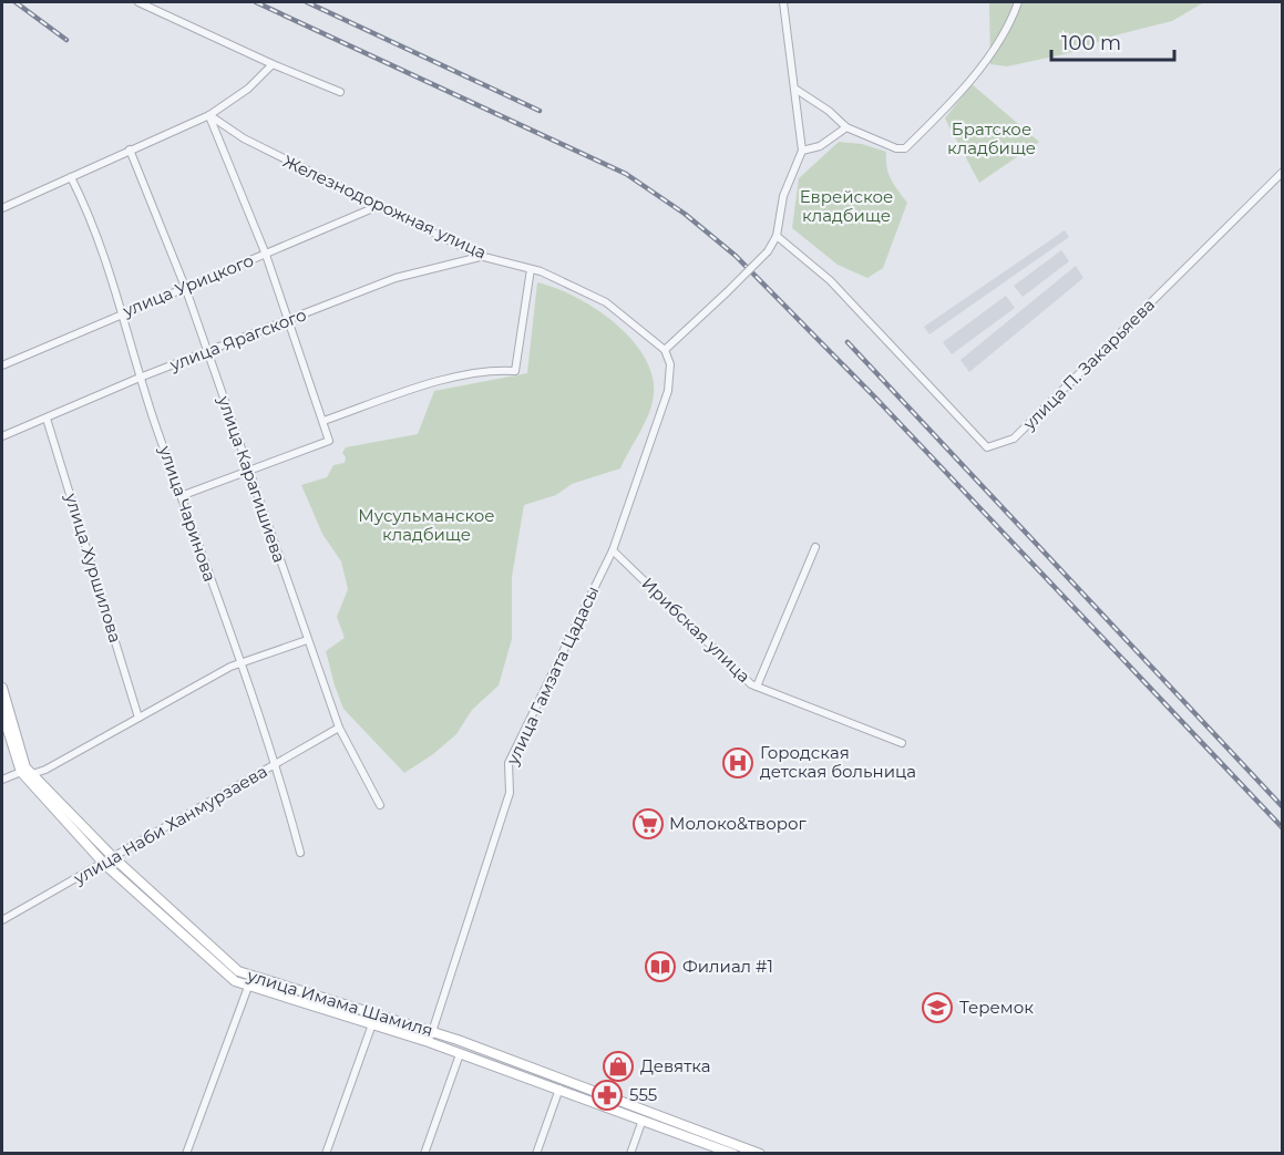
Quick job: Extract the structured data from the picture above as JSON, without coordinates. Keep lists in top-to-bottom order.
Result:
{
  "streets": {
    "main road": ["улица Имама Шамиля"],
    "street": [
      "Железнодорожная улица",
      "улица Урицкого",
      "улица Ярагского",
      "улица П. Закарьяева",
      "улица Карагишиева",
      "улица Чаринова",
      "улица Хуршилова",
      "Ирибская улица",
      "улица Гамзата Цадасы",
      "улица Наби Ханмурзаева"
    ]
  },
  "crossings": [
    ["Железнодорожная улица", "улица Урицкого"],
    ["Железнодорожная улица", "улица Ярагского"],
    ["Железнодорожная улица", "улица Гамзата Цадасы"],
    ["улица Урицкого", "улица Карагишиева"],
    ["улица Урицкого", "улица Чаринова"],
    ["улица Ярагского", "улица Карагишиева"],
    ["улица Ярагского", "улица Чаринова"],
    ["улица Ярагского", "улица Хуршилова"],
    ["улица Карагишиева", "улица Наби Ханмурзаева"],
    ["улица Чаринова", "улица Наби Ханмурзаева"],
    ["Ирибская улица", "улица Гамзата Цадасы"],
    ["улица Гамзата Цадасы", "улица Имама Шамиля"],
    ["улица Наби Ханмурзаева", "улица Имама Шамиля"]
  ],
  "parks": ["Братское кладбище", "Еврейское кладбище", "Мусульманское кладбище"],
  "places": {
    "hospital": ["Городская детская больница"],
    "supermarket": ["Молоко&творог"],
    "library": ["Филиал #1"],
    "school or university": ["Теремок"],
    "shop": ["Девятка"],
    "pharmacy": ["555"]
  },
  "scale_bar": "100 m"
}
